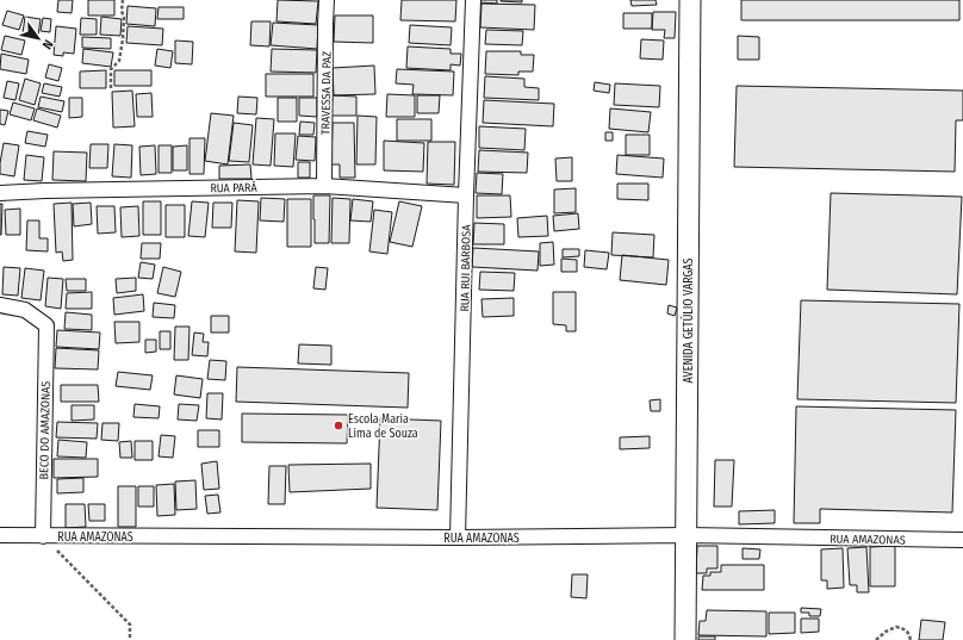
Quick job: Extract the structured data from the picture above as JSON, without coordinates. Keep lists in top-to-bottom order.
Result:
{
  "streets": {
    "street": [
      "TRAVESSA DA PAZ",
      "RUA PARÁ",
      "RUA RUI BARBOSA",
      "AVENIDA GETÚLIO VARGAS",
      "BECO DO AMAZONAS",
      "RUA AMAZONAS"
    ]
  },
  "crossings": [
    ["TRAVESSA DA PAZ", "RUA PARÁ"],
    ["RUA PARÁ", "RUA RUI BARBOSA"],
    ["RUA RUI BARBOSA", "RUA AMAZONAS"],
    ["AVENIDA GETÚLIO VARGAS", "RUA AMAZONAS"],
    ["BECO DO AMAZONAS", "RUA AMAZONAS"]
  ],
  "places": ["Escola Maria Lima de Souza"],
  "north": "bottom right"
}
